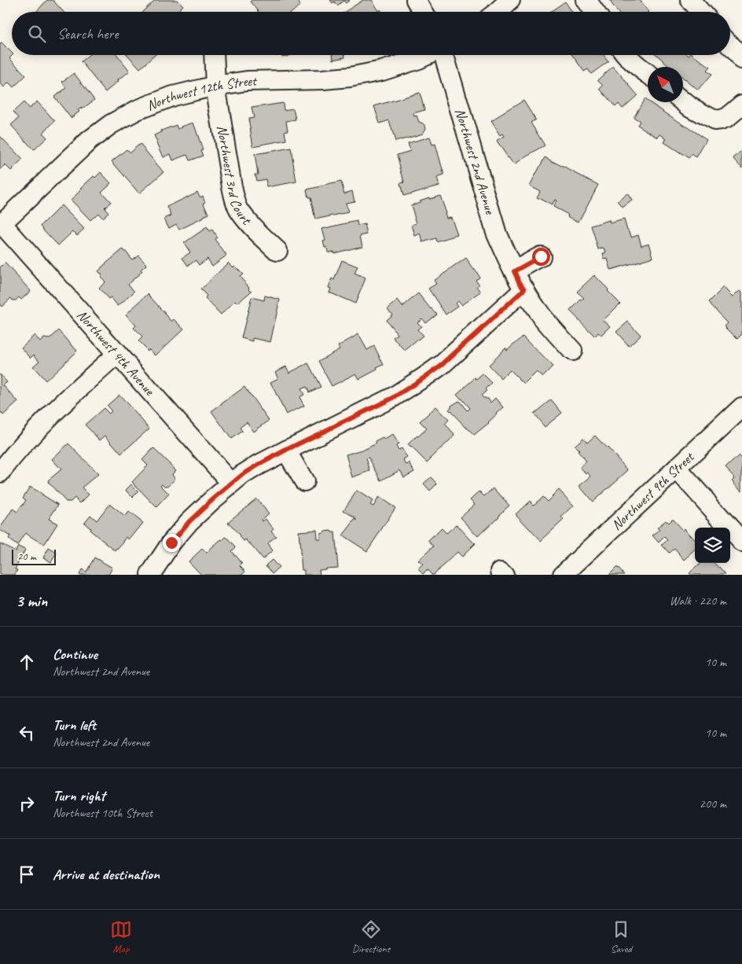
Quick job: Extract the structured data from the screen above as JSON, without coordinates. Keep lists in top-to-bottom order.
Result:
{
  "streets": {
    "street": [
      "Northwest 12th Street",
      "Northwest 2nd Avenue",
      "Northwest 3rd Court",
      "Northwest 4th Avenue",
      "Northwest 9th Street"
    ]
  },
  "crossings": [
    ["Northwest 12th Street", "Northwest 3rd Court"],
    ["Northwest 12th Street", "Northwest 4th Avenue"]
  ],
  "scale_bar": "20 m",
  "north": "top left",
  "page": {
    "search": "Search here",
    "scale": "20 m",
    "heading": ["3 min", "Walk · 220 m"],
    "list": [
      ["Continue", "Northwest 2nd Avenue", "10 m"],
      ["Turn left", "Northwest 2nd Avenue", "10 m"],
      ["Turn right", "Northwest 10th Street", "200 m"],
      "Arrive at destination"
    ],
    "nav": ["Map", "Directions", "Saved"]
  }
}
